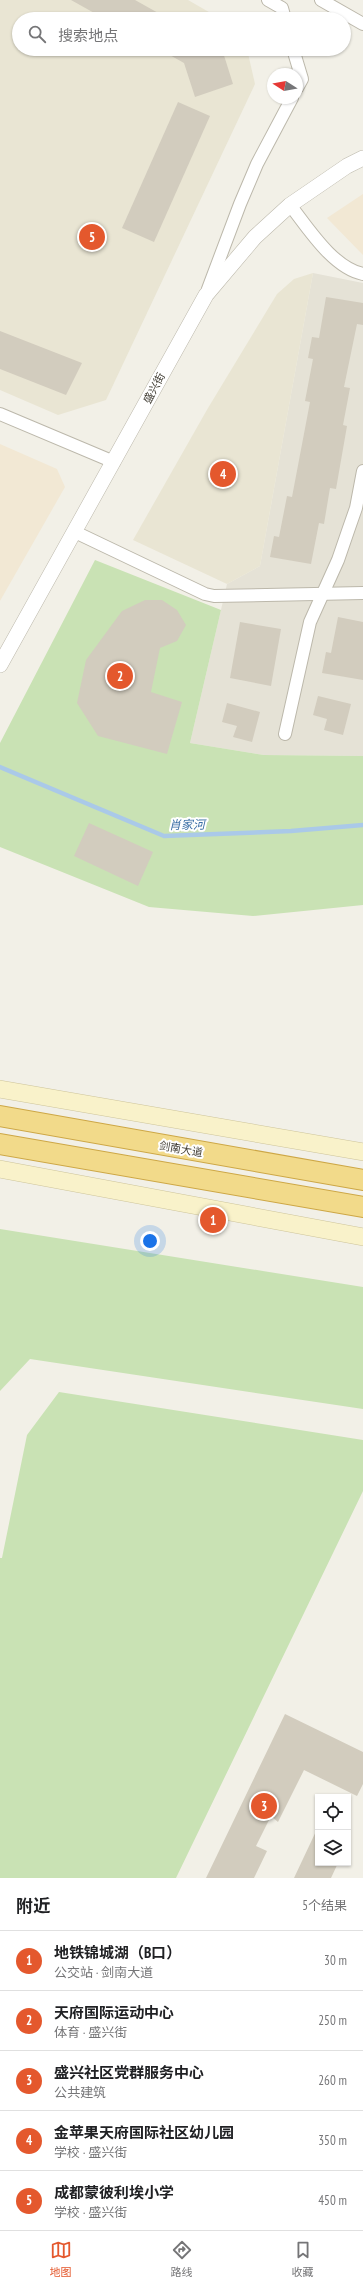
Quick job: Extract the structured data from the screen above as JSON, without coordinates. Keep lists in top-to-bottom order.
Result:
{
  "streets": {
    "highway": ["剑南大道"],
    "street": ["盛兴街"]
  },
  "water": ["肖家河"],
  "north": "left",
  "page": {
    "search": "搜索地点",
    "pins": [
      "5",
      "4",
      "2",
      "1",
      "3"
    ],
    "heading": ["附近", "5个结果"],
    "list": [
      {
        "mark": "1",
        "name": "地铁锦城湖（B口）",
        "note": "公交站 · 剑南大道",
        "value": "30 m"
      },
      {
        "mark": "2",
        "name": "天府国际运动中心",
        "note": "体育 · 盛兴街",
        "value": "250 m"
      },
      {
        "mark": "3",
        "name": "盛兴社区党群服务中心",
        "note": "公共建筑",
        "value": "260 m"
      },
      {
        "mark": "4",
        "name": "金苹果天府国际社区幼儿园",
        "note": "学校 · 盛兴街",
        "value": "350 m"
      },
      {
        "mark": "5",
        "name": "成都蒙彼利埃小学",
        "note": "学校 · 盛兴街",
        "value": "450 m"
      }
    ],
    "nav": ["地图", "路线", "收藏"]
  }
}
